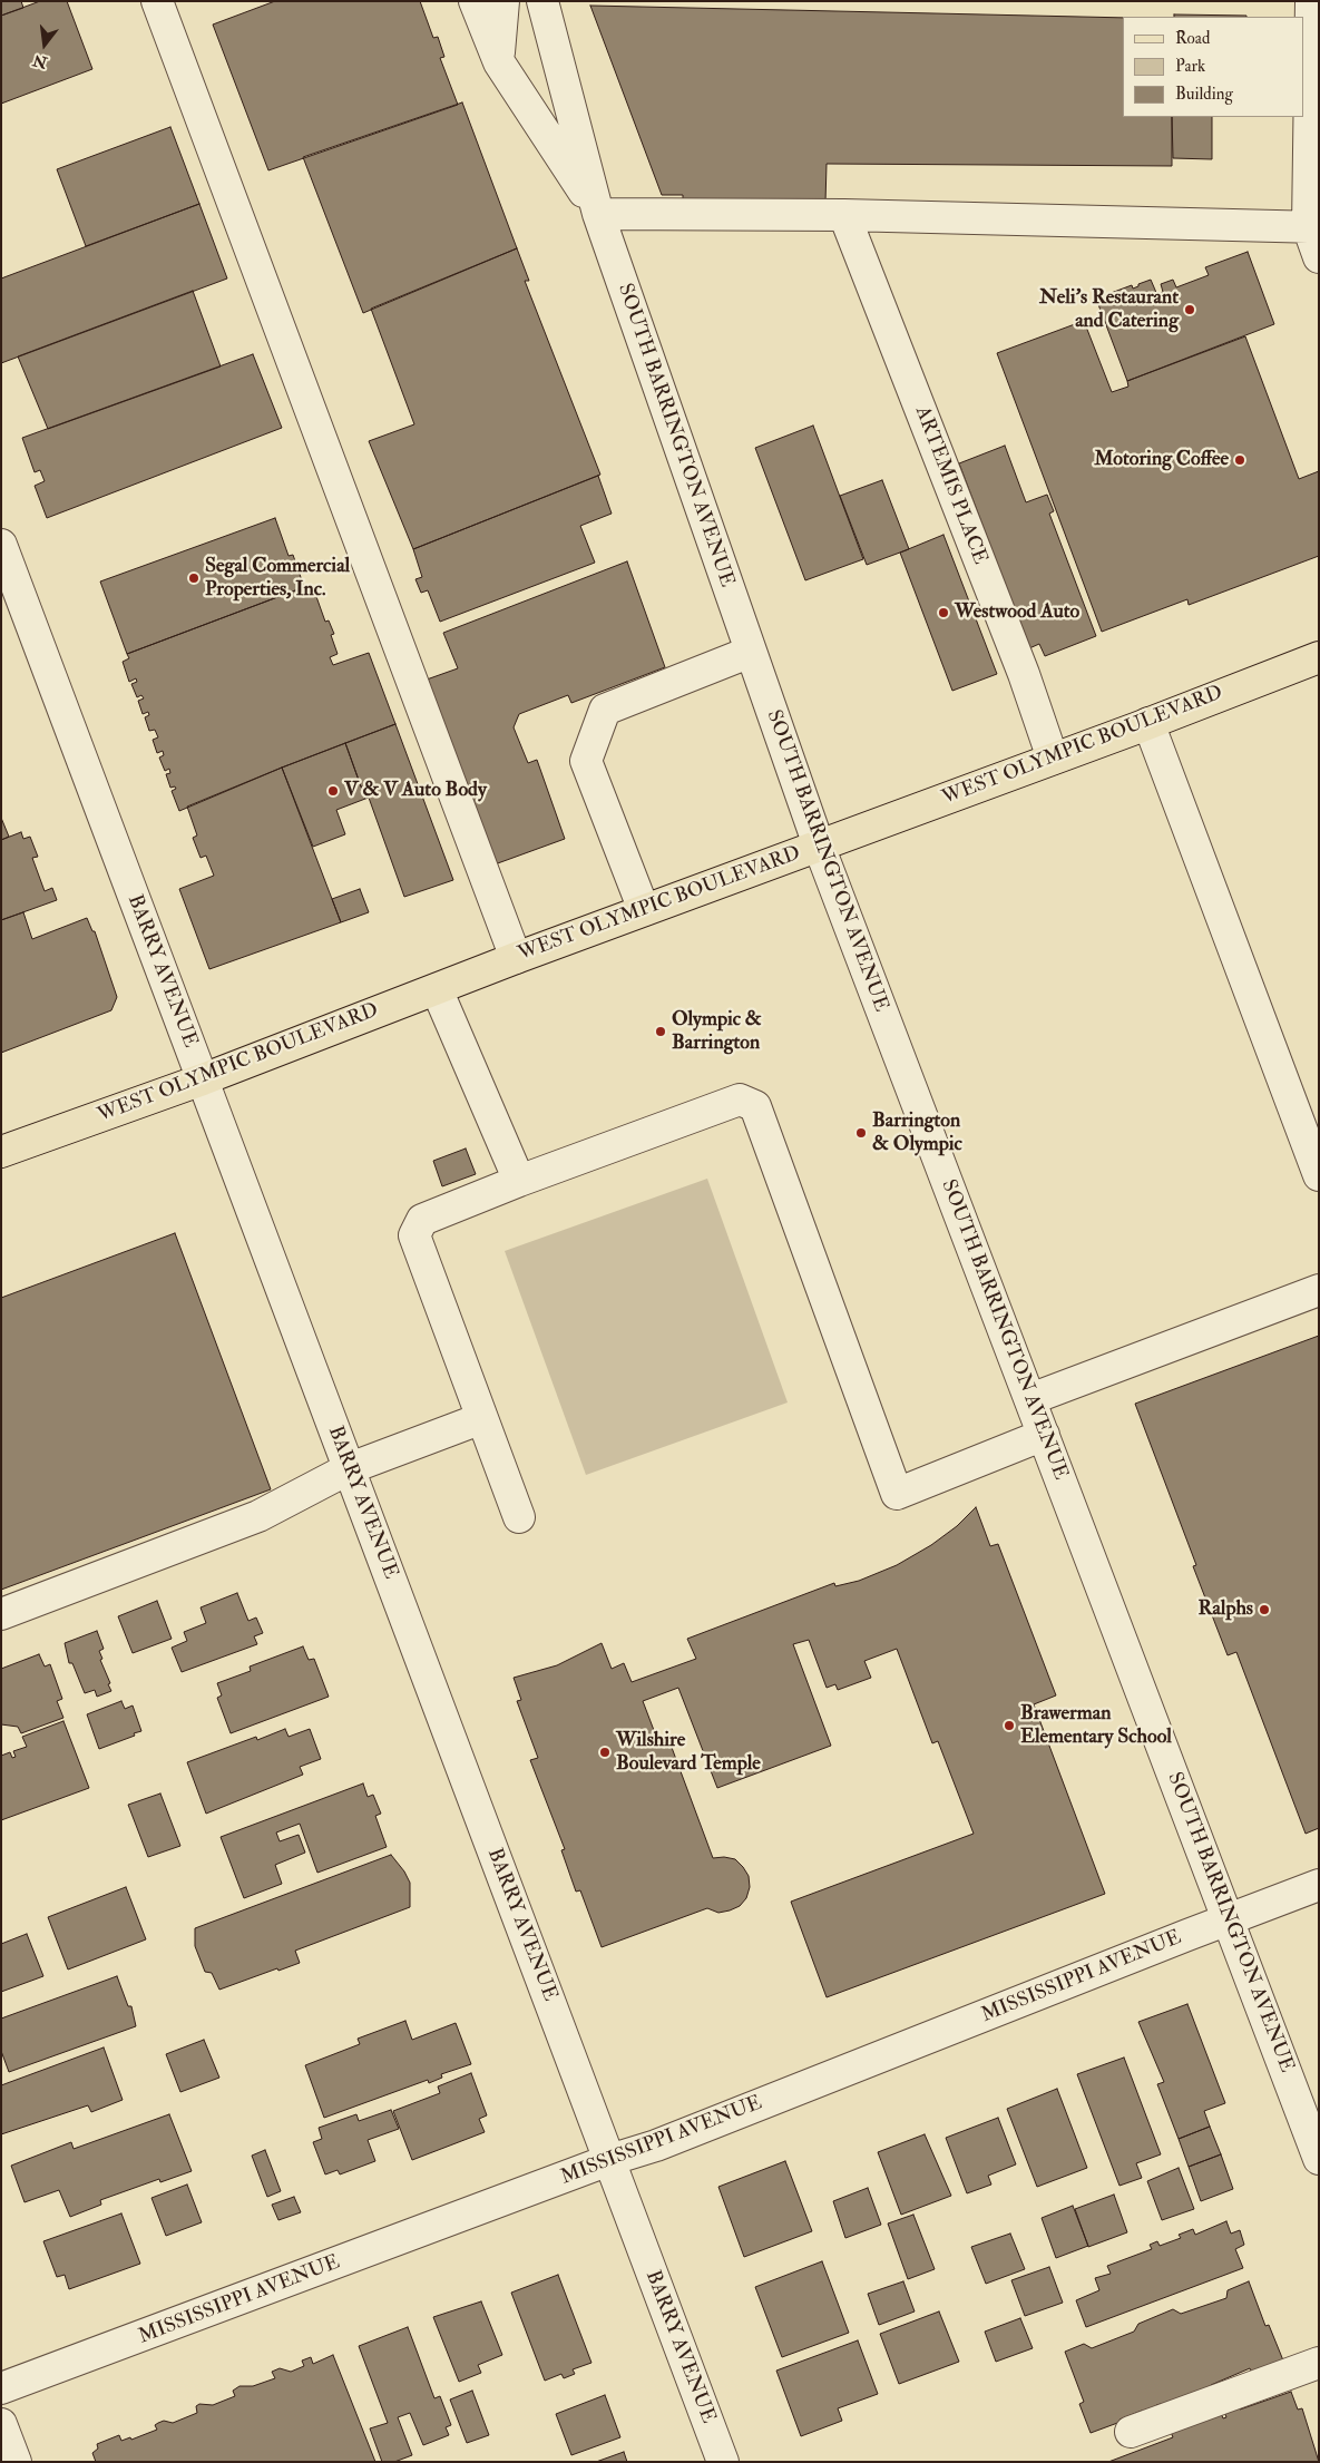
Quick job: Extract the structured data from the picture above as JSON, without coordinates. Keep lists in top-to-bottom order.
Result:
{
  "streets": {
    "main road": ["WEST OLYMPIC BOULEVARD"],
    "street": [
      "SOUTH BARRINGTON AVENUE",
      "ARTEMIS PLACE",
      "BARRY AVENUE",
      "MISSISSIPPI AVENUE"
    ]
  },
  "crossings": [
    ["SOUTH BARRINGTON AVENUE", "WEST OLYMPIC BOULEVARD"],
    ["SOUTH BARRINGTON AVENUE", "MISSISSIPPI AVENUE"],
    ["ARTEMIS PLACE", "WEST OLYMPIC BOULEVARD"],
    ["WEST OLYMPIC BOULEVARD", "BARRY AVENUE"],
    ["BARRY AVENUE", "MISSISSIPPI AVENUE"]
  ],
  "places": [
    "Neli's Restaurant and Catering",
    "Motoring Coffee",
    "Segal Commercial Properties, Inc.",
    "Westwood Auto",
    "V & V Auto Body",
    "Olympic & Barrington",
    "Barrington & Olympic",
    "Ralphs",
    "Brawerman Elementary School",
    "Wilshire Boulevard Temple"
  ],
  "legend": ["Road", "Park", "Building"],
  "north": "bottom"
}
